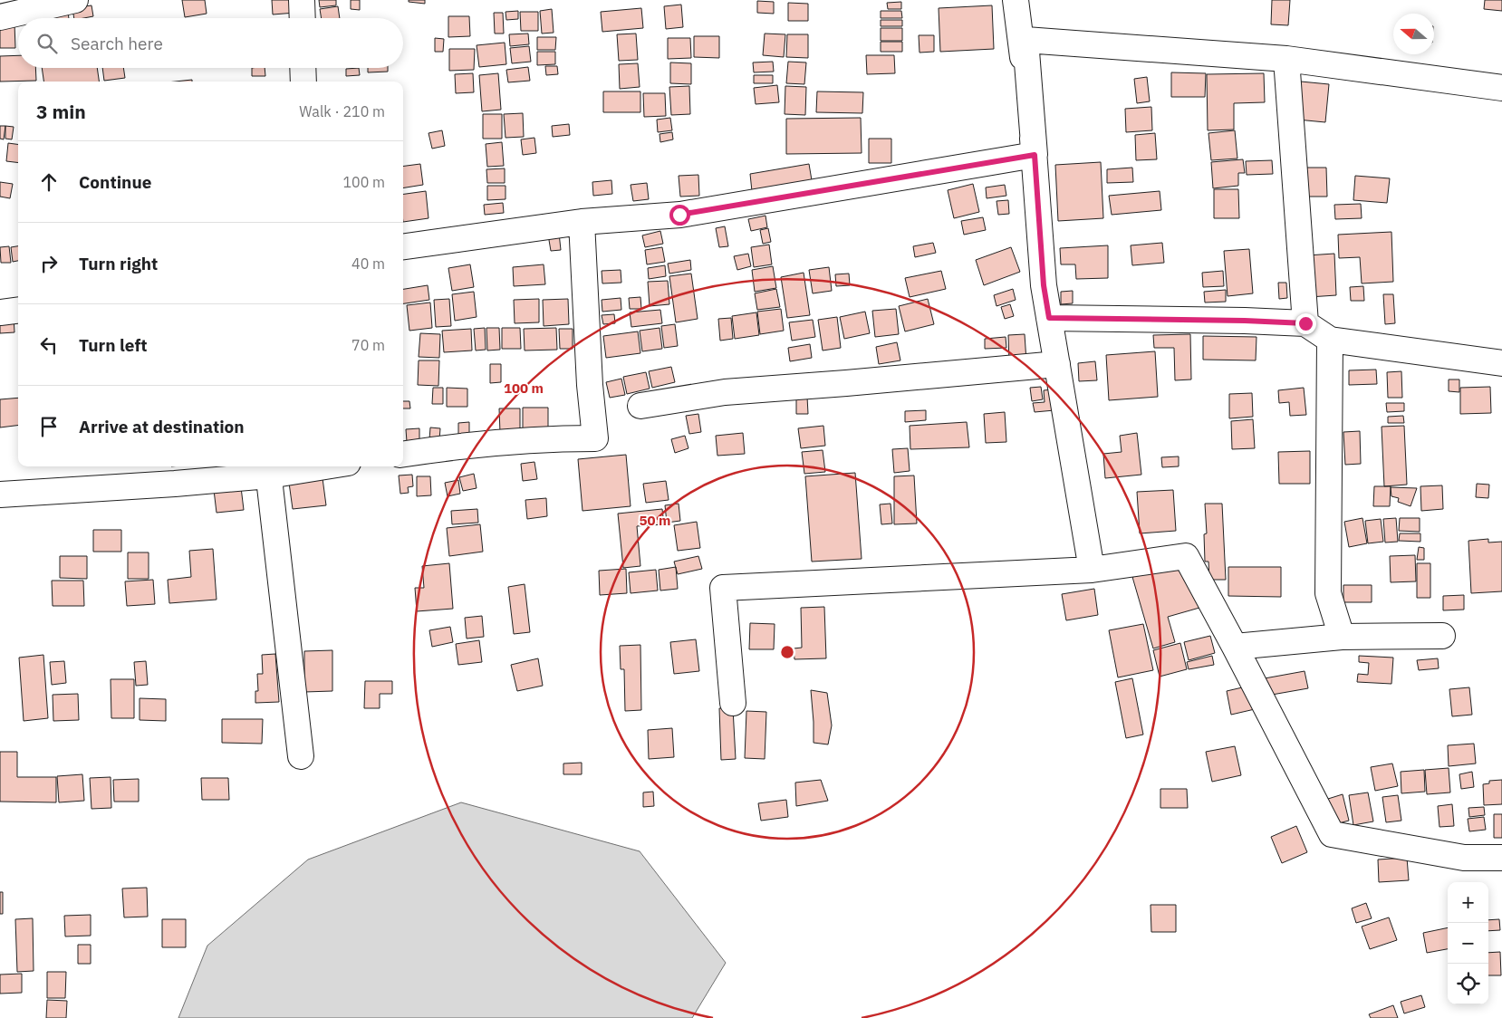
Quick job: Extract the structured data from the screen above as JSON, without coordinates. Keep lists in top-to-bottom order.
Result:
{
  "north": "left",
  "page": {
    "search": "Search here",
    "heading": ["3 min", "Walk · 210 m"],
    "list": [
      ["Continue", "100 m"],
      ["Turn right", "40 m"],
      ["Turn left", "70 m"],
      "Arrive at destination"
    ],
    "map_buttons": ["+", "−"]
  },
  "rings": ["100 m", "50 m"]
}
